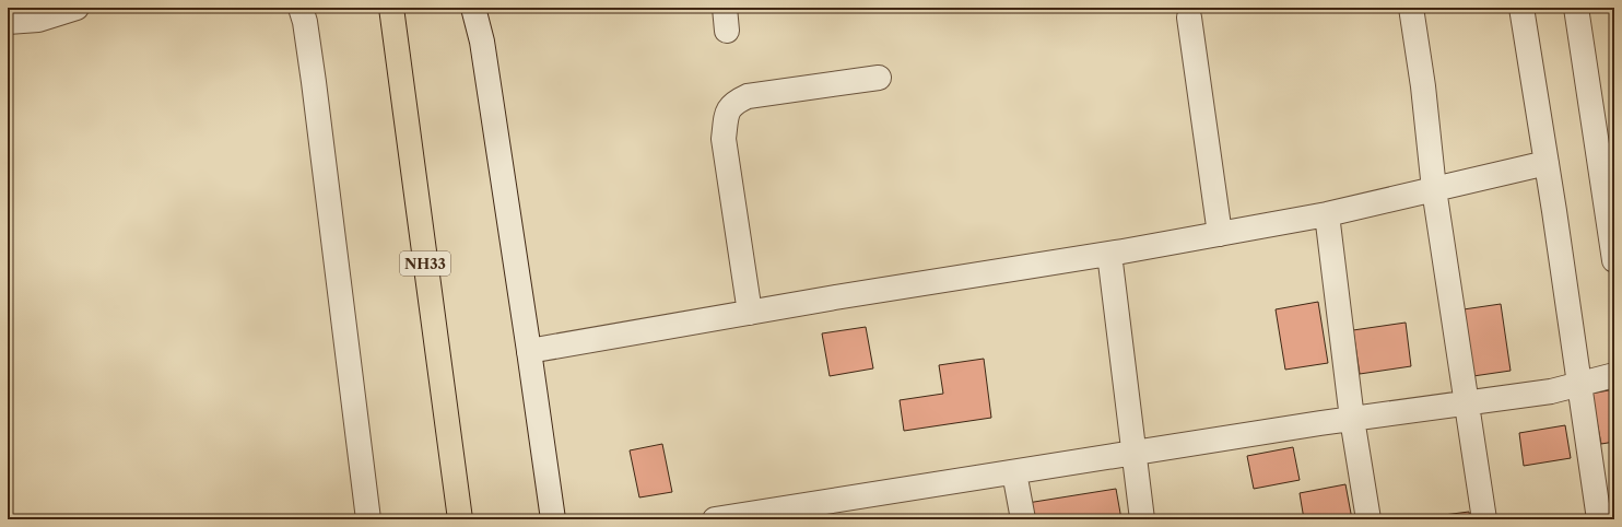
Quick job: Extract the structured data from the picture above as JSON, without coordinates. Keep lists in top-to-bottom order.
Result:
{
  "streets": {
    "highway": ["NH33"]
  }
}
